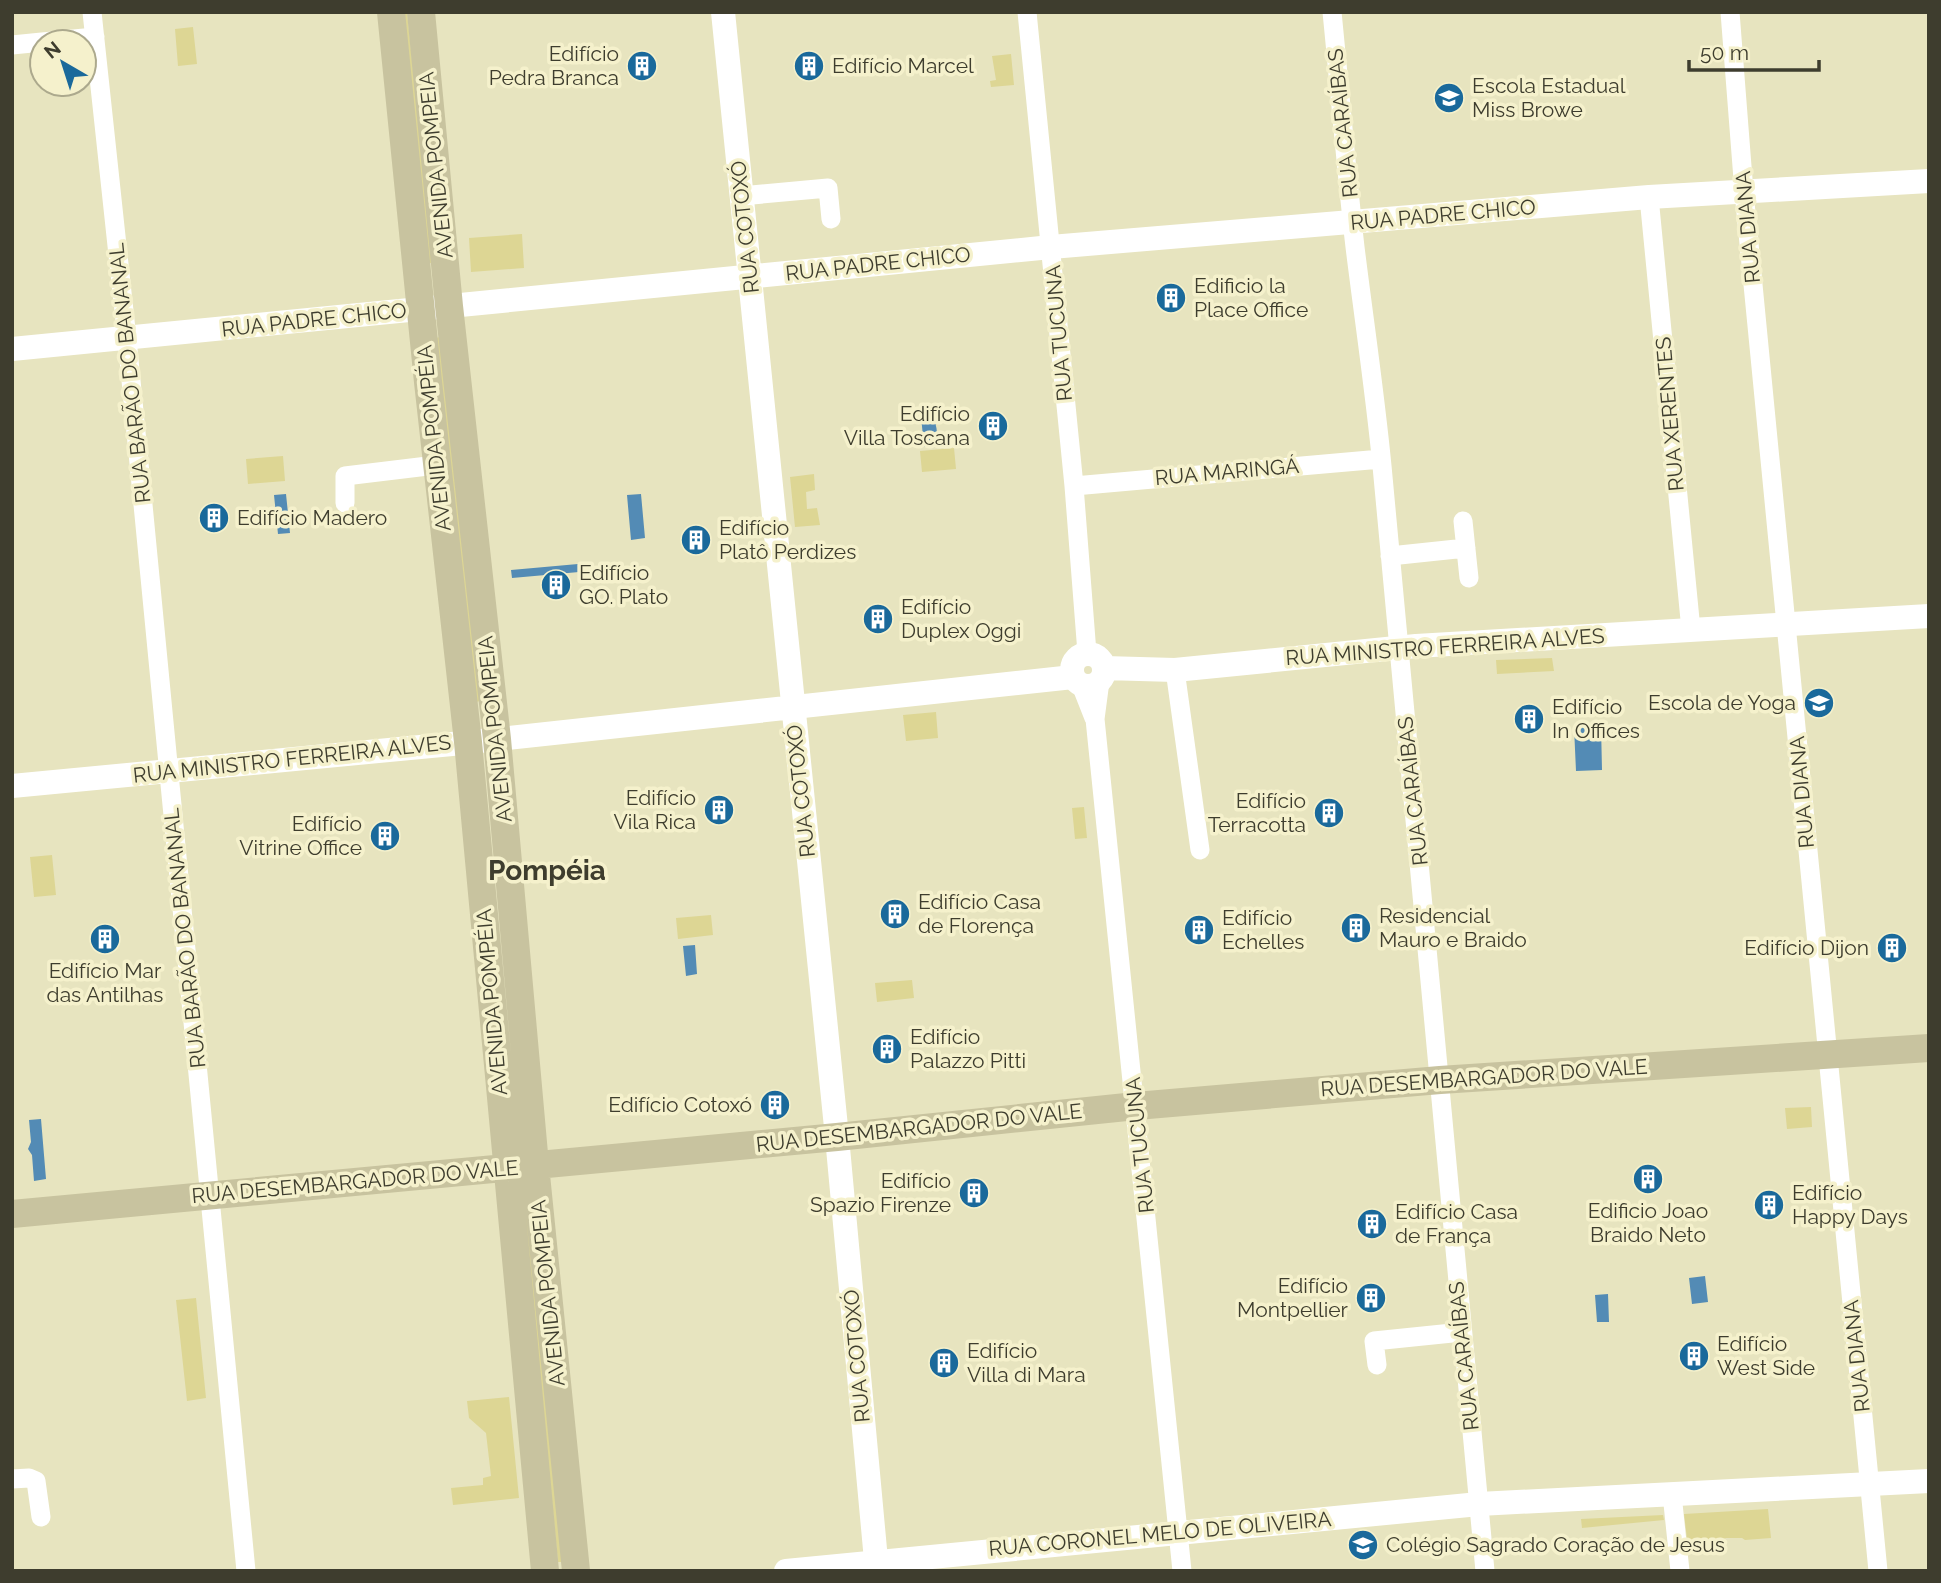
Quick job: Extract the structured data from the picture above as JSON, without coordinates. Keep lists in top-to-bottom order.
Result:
{
  "streets": {
    "main road": ["AVENIDA POMPEIA", "AVENIDA POMPÉIA", "RUA DESEMBARGADOR DO VALE"],
    "street": [
      "RUA CARAÍBAS",
      "RUA PADRE CHICO",
      "RUA COTOXÓ",
      "RUA DIANA",
      "RUA TUCUNA",
      "RUA BARÃO DO BANANAL",
      "RUA XERENTES",
      "RUA MARINGÁ",
      "RUA MINISTRO FERREIRA ALVES",
      "RUA CORONEL MELO DE OLIVEIRA"
    ]
  },
  "crossings": [
    ["RUA CARAÍBAS", "RUA PADRE CHICO"],
    ["RUA CARAÍBAS", "RUA MARINGÁ"],
    ["RUA CARAÍBAS", "RUA MINISTRO FERREIRA ALVES"],
    ["RUA CARAÍBAS", "RUA DESEMBARGADOR DO VALE"],
    ["RUA CARAÍBAS", "RUA CORONEL MELO DE OLIVEIRA"],
    ["AVENIDA POMPEIA", "RUA PADRE CHICO"],
    ["AVENIDA POMPEIA", "AVENIDA POMPÉIA"],
    ["AVENIDA POMPEIA", "RUA MINISTRO FERREIRA ALVES"],
    ["AVENIDA POMPEIA", "RUA DESEMBARGADOR DO VALE"],
    ["RUA PADRE CHICO", "RUA COTOXÓ"],
    ["RUA PADRE CHICO", "RUA DIANA"],
    ["RUA PADRE CHICO", "RUA TUCUNA"],
    ["RUA PADRE CHICO", "RUA BARÃO DO BANANAL"],
    ["RUA PADRE CHICO", "RUA XERENTES"],
    ["RUA PADRE CHICO", "AVENIDA POMPÉIA"],
    ["RUA COTOXÓ", "RUA MINISTRO FERREIRA ALVES"],
    ["RUA COTOXÓ", "RUA DESEMBARGADOR DO VALE"],
    ["RUA COTOXÓ", "RUA CORONEL MELO DE OLIVEIRA"],
    ["RUA DIANA", "RUA MINISTRO FERREIRA ALVES"],
    ["RUA DIANA", "RUA DESEMBARGADOR DO VALE"],
    ["RUA DIANA", "RUA CORONEL MELO DE OLIVEIRA"],
    ["RUA TUCUNA", "RUA MARINGÁ"],
    ["RUA TUCUNA", "RUA MINISTRO FERREIRA ALVES"],
    ["RUA TUCUNA", "RUA DESEMBARGADOR DO VALE"],
    ["RUA TUCUNA", "RUA CORONEL MELO DE OLIVEIRA"],
    ["RUA BARÃO DO BANANAL", "RUA MINISTRO FERREIRA ALVES"],
    ["RUA BARÃO DO BANANAL", "RUA DESEMBARGADOR DO VALE"],
    ["RUA XERENTES", "RUA MINISTRO FERREIRA ALVES"],
    ["AVENIDA POMPÉIA", "RUA MINISTRO FERREIRA ALVES"],
    ["AVENIDA POMPÉIA", "RUA DESEMBARGADOR DO VALE"]
  ],
  "districts": ["Pompéia"],
  "places": {
    "building": [
      "Edifício Pedra Branca",
      "Edifício Marcel",
      "Edificio la Place Office",
      "Edifício Villa Toscana",
      "Edifício Madero",
      "Edifício Platô Perdizes",
      "Edifício GO. Plato",
      "Edifício Duplex Oggi",
      "Edifício In Offices",
      "Edifício Vila Rica",
      "Edifício Terracotta",
      "Edifício Vitrine Office",
      "Edifício Casa de Florença",
      "Residencial Mauro e Braido",
      "Edifício Echelles",
      "Edifício Mar das Antilhas",
      "Edifício Dijon",
      "Edifício Palazzo Pitti",
      "Edifício Cotoxó",
      "Edificio Joao Braido Neto",
      "Edifício Spazio Firenze",
      "Edifício Happy Days",
      "Edifício Casa de França",
      "Edifício Montpellier",
      "Edifício West Side",
      "Edifício Villa di Mara"
    ],
    "school or university": ["Escola Estadual Miss Browe", "Escola de Yoga", "Colégio Sagrado Coração de Jesus"]
  },
  "scale_bar": "50 m",
  "north": "top left"
}
